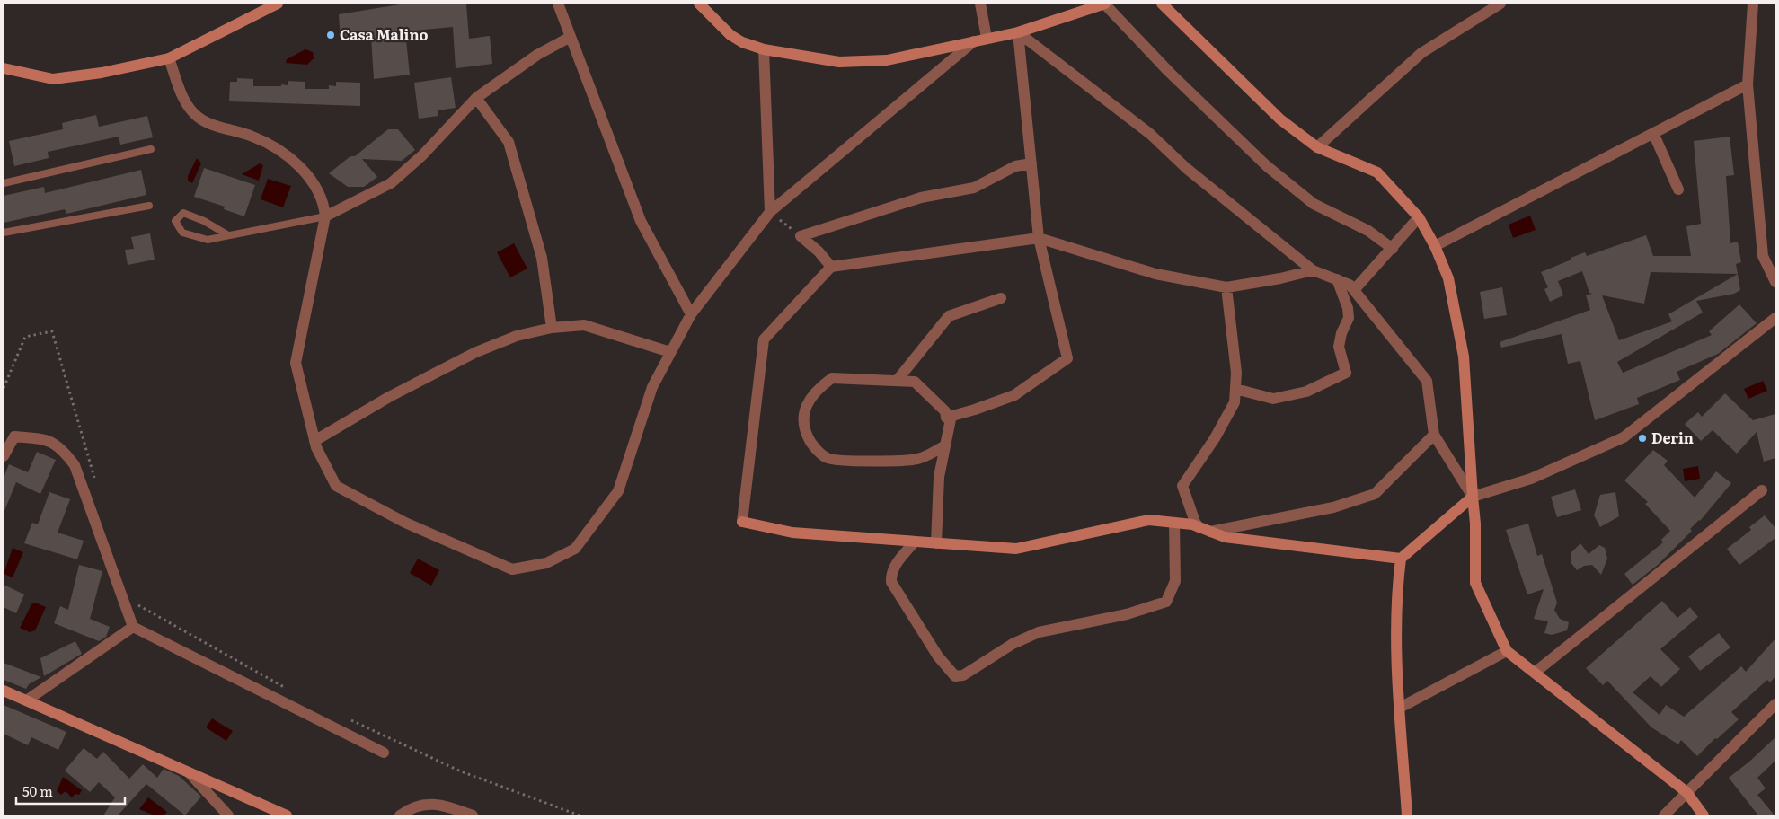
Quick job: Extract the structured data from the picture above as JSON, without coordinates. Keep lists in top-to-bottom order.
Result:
{
  "places": ["Casa Malino", "Derin"],
  "scale_bar": "50 m"
}
